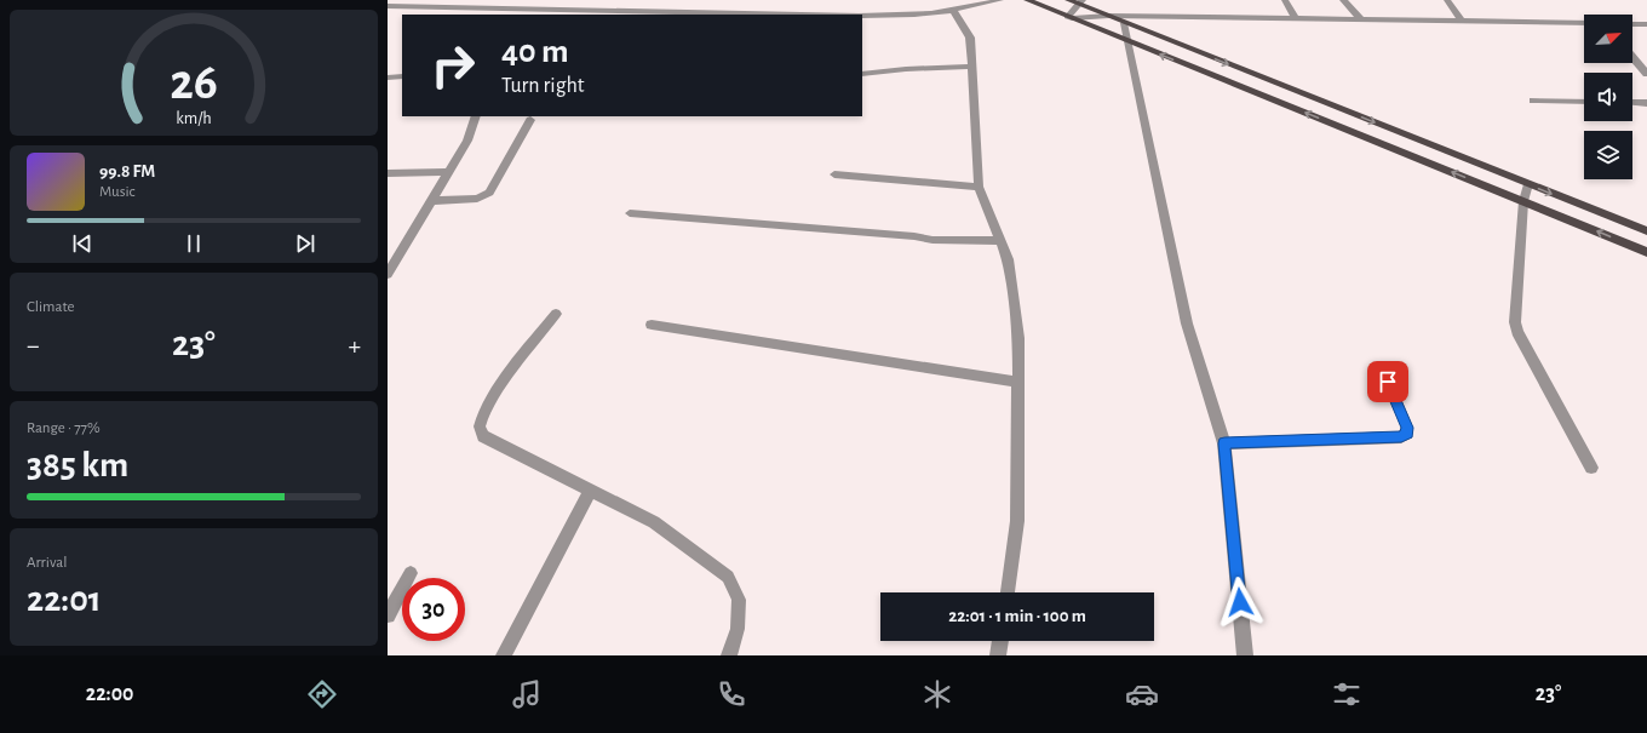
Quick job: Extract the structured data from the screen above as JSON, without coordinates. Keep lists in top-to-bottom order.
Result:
{
  "north": "top right",
  "page": {
    "turn": ["40 m", "Turn right"],
    "song": ["99.8 FM", "Music"],
    "tile": [
      "Climate",
      ["Range · 77%", "385 km"],
      ["Arrival", "22:01"]
    ],
    "heat": ["−", "23°", "+"],
    "limit": "30",
    "trip": "22:01 · 1 min · 100 m",
    "tabs": ["22:00", "23°"],
    "gauge": ["26", "km/h"]
  }
}
